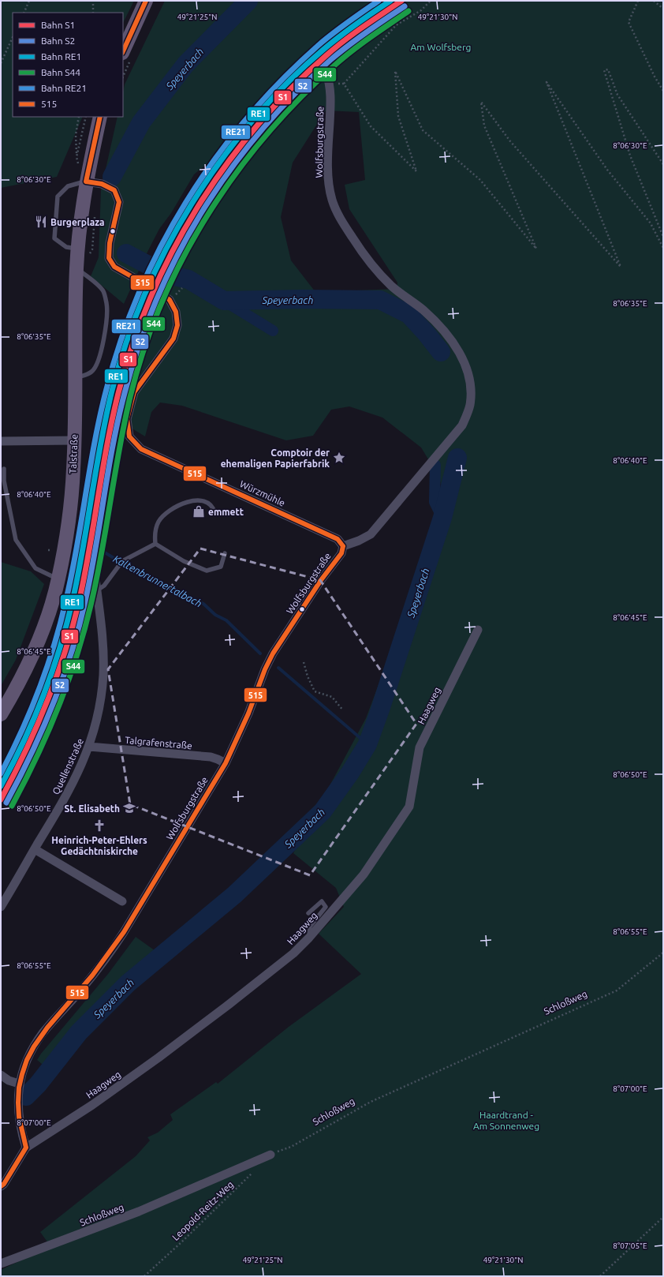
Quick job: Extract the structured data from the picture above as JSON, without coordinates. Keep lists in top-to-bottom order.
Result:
{
  "streets": {
    "main road": ["Talstraße"],
    "street": [
      "Wolfsburgstraße",
      "Würzmühle",
      "Haagweg",
      "Talgrafenstraße",
      "Quellenstraße",
      "Schloßweg"
    ],
    "path": ["Leopold-Reitz-Weg"]
  },
  "crossings": [
    ["Wolfsburgstraße", "Würzmühle"],
    ["Wolfsburgstraße", "Talgrafenstraße"],
    ["Talstraße", "Würzmühle"],
    ["Talgrafenstraße", "Quellenstraße"]
  ],
  "water": ["Speyerbach", "Kaltenbrunnertalbach"],
  "parks": ["Am Wolfsberg", "Haardtrand - Am Sonnenweg"],
  "places": {
    "restaurant": ["Burgerplaza"],
    "place": ["Comptoir der ehemaligen Papierfabrik"],
    "shop": ["emmett"],
    "school or university": ["St. Elisabeth"],
    "church": ["Heinrich-Peter-Ehlers Gedächtniskirche"]
  },
  "lines": [
    "rail line S1",
    "rail line RE1",
    "rail line RE21",
    "transit line 515",
    "rail line S2",
    "rail line S44"
  ],
  "legend": [
    "Bahn S1",
    "Bahn S2",
    "Bahn RE1",
    "Bahn S44",
    "Bahn RE21",
    "515"
  ],
  "coordinates": [
    "49°21'25\"N",
    "49°21'30\"N",
    "8°06'30\"E",
    "8°06'35\"E",
    "8°06'40\"E",
    "8°06'45\"E",
    "8°06'50\"E",
    "8°06'55\"E",
    "8°07'00\"E",
    "8°07'05\"E"
  ]
}
